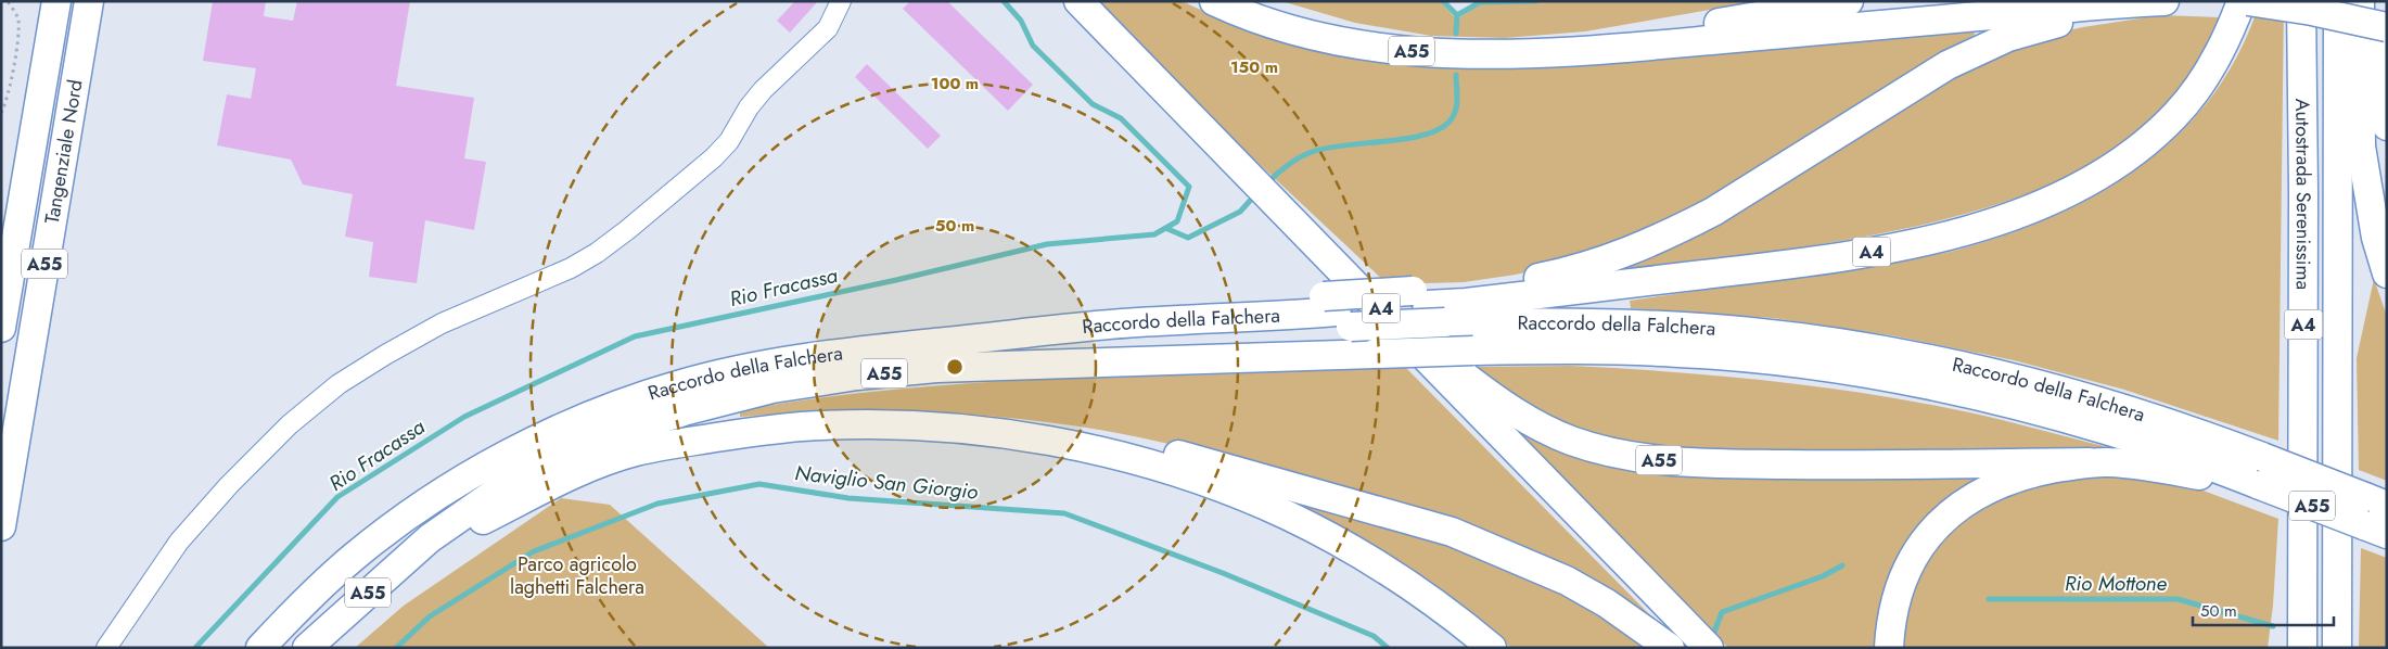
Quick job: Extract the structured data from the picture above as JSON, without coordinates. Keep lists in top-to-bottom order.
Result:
{
  "streets": {
    "highway": [
      "A55",
      "Tangenziale Nord",
      "Autostrada Serenissima",
      "A4",
      "Raccordo della Falchera"
    ]
  },
  "crossings": [
    ["A4", "Raccordo della Falchera"]
  ],
  "water": ["Rio Fracassa", "Naviglio San Giorgio", "Rio Mottone"],
  "parks": ["Parco agricolo laghetti Falchera"],
  "scale_bar": "50 m",
  "rings": ["150 m", "100 m", "50 m"]
}
